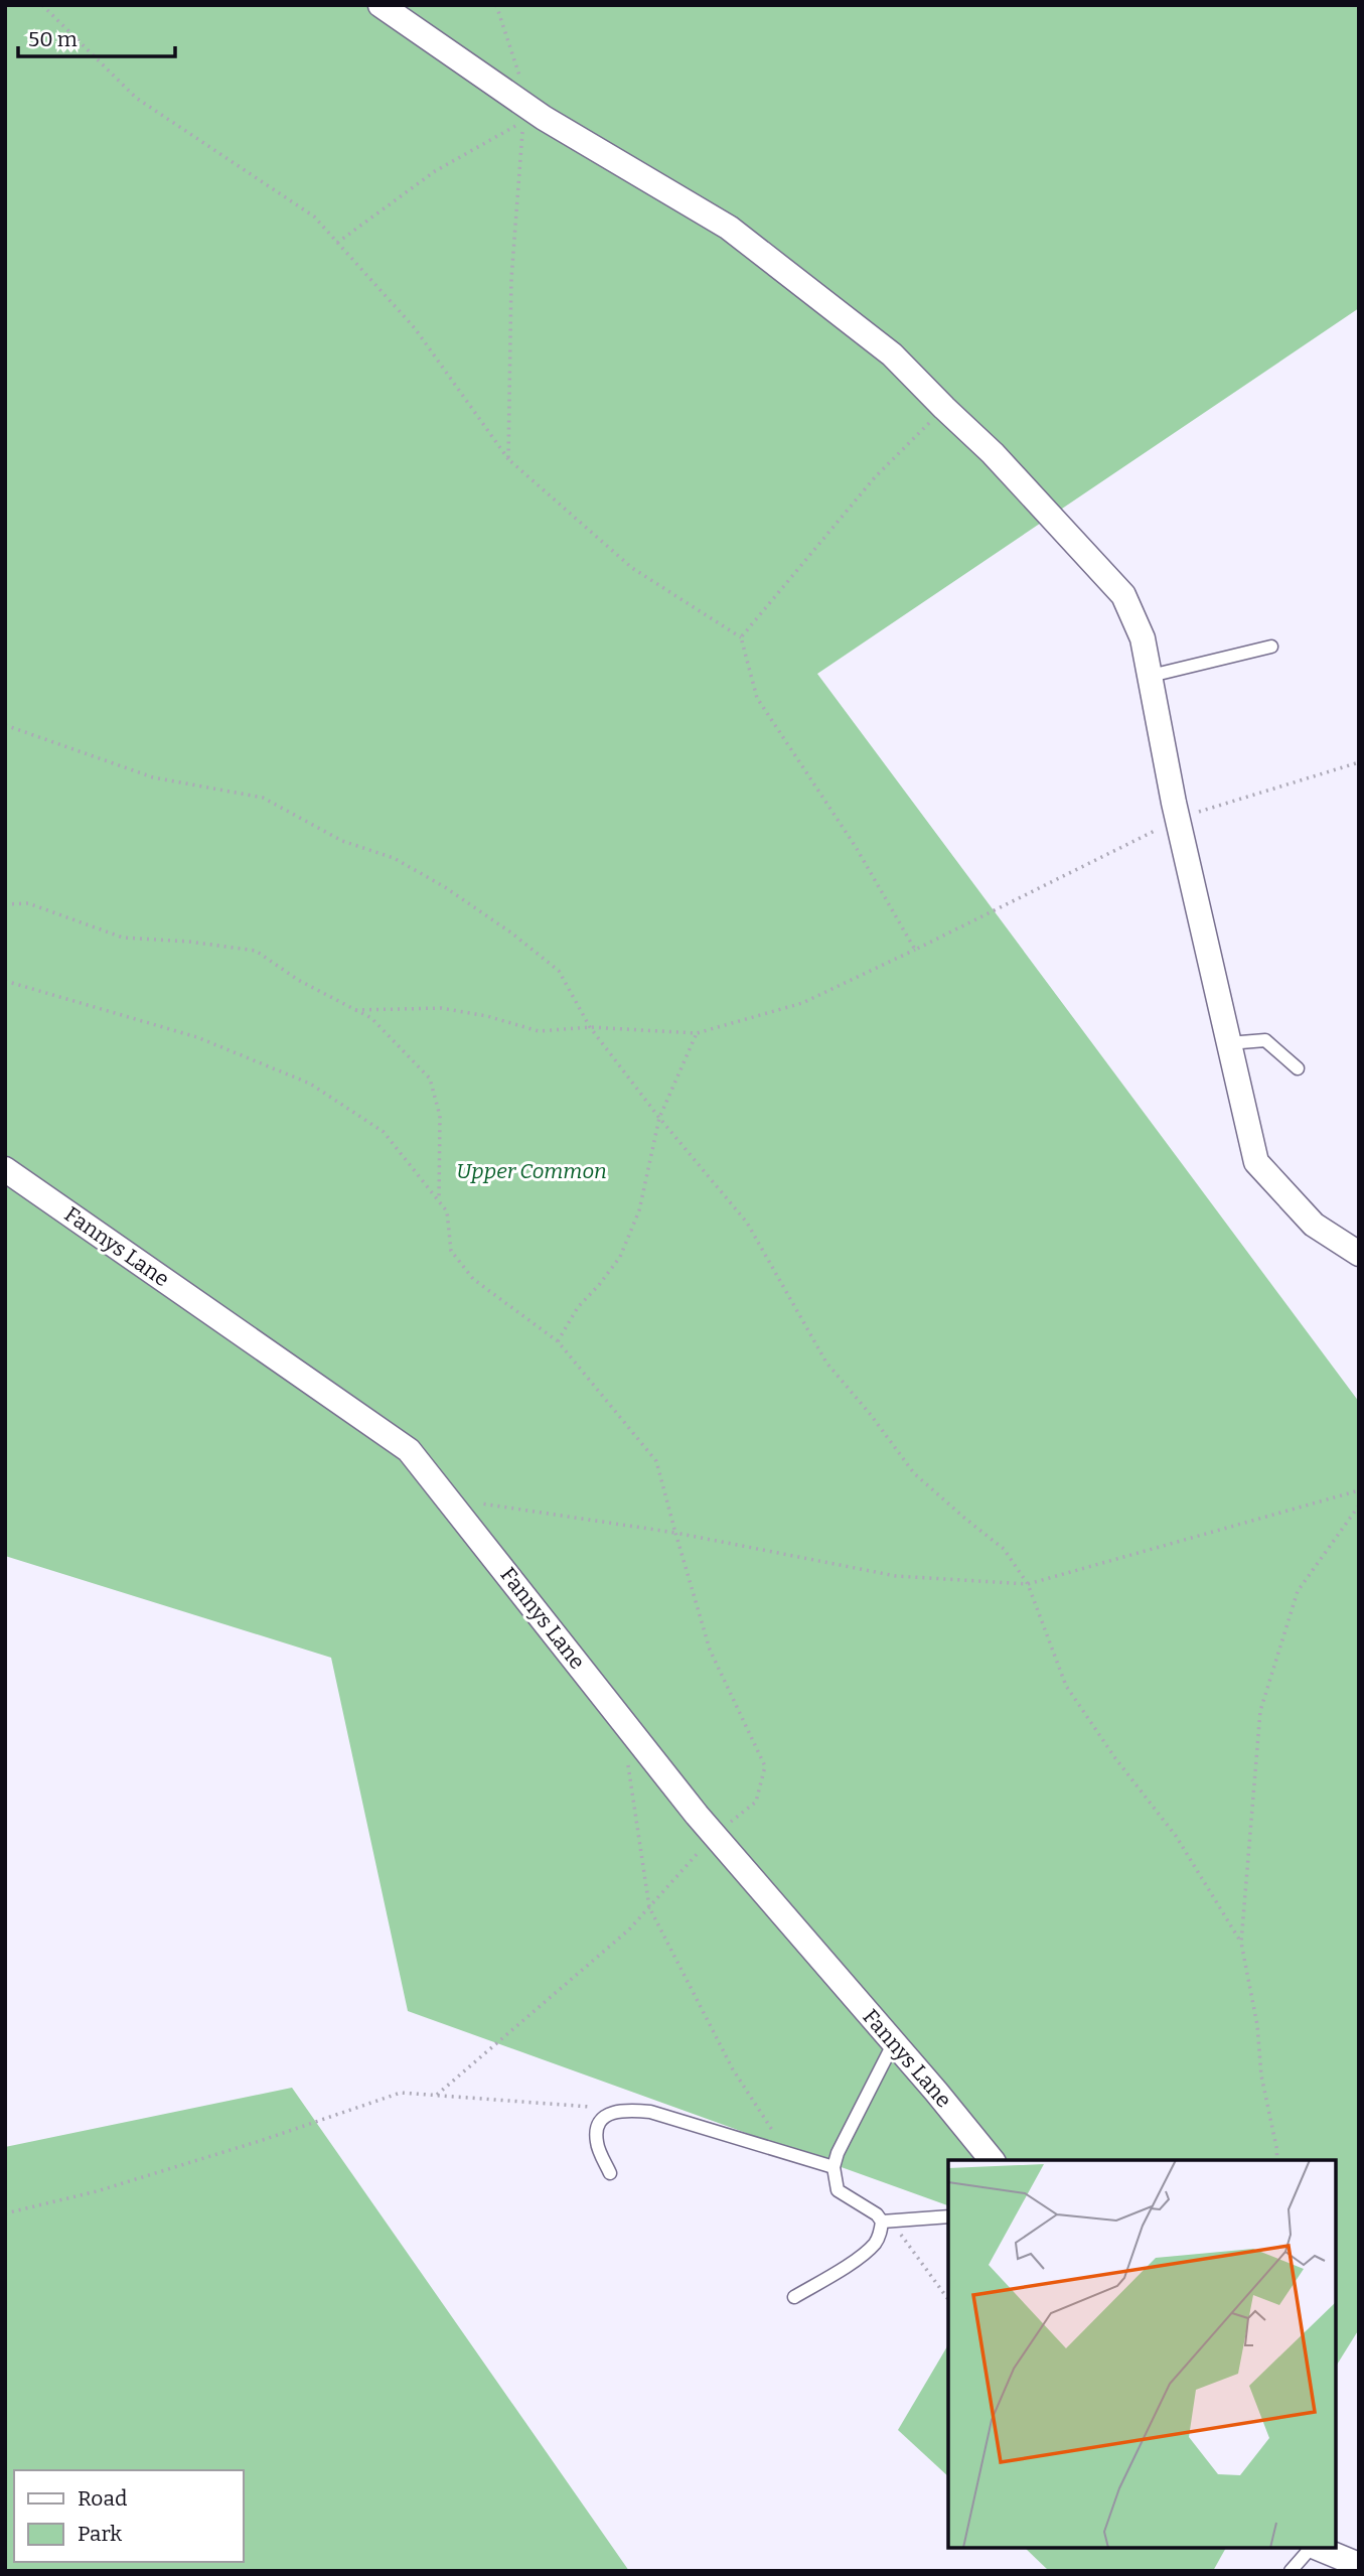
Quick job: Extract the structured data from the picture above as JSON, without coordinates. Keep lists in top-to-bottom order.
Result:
{
  "streets": {
    "street": ["Fannys Lane"]
  },
  "parks": ["Upper Common"],
  "legend": ["Road", "Park"],
  "scale_bar": "50 m"
}
